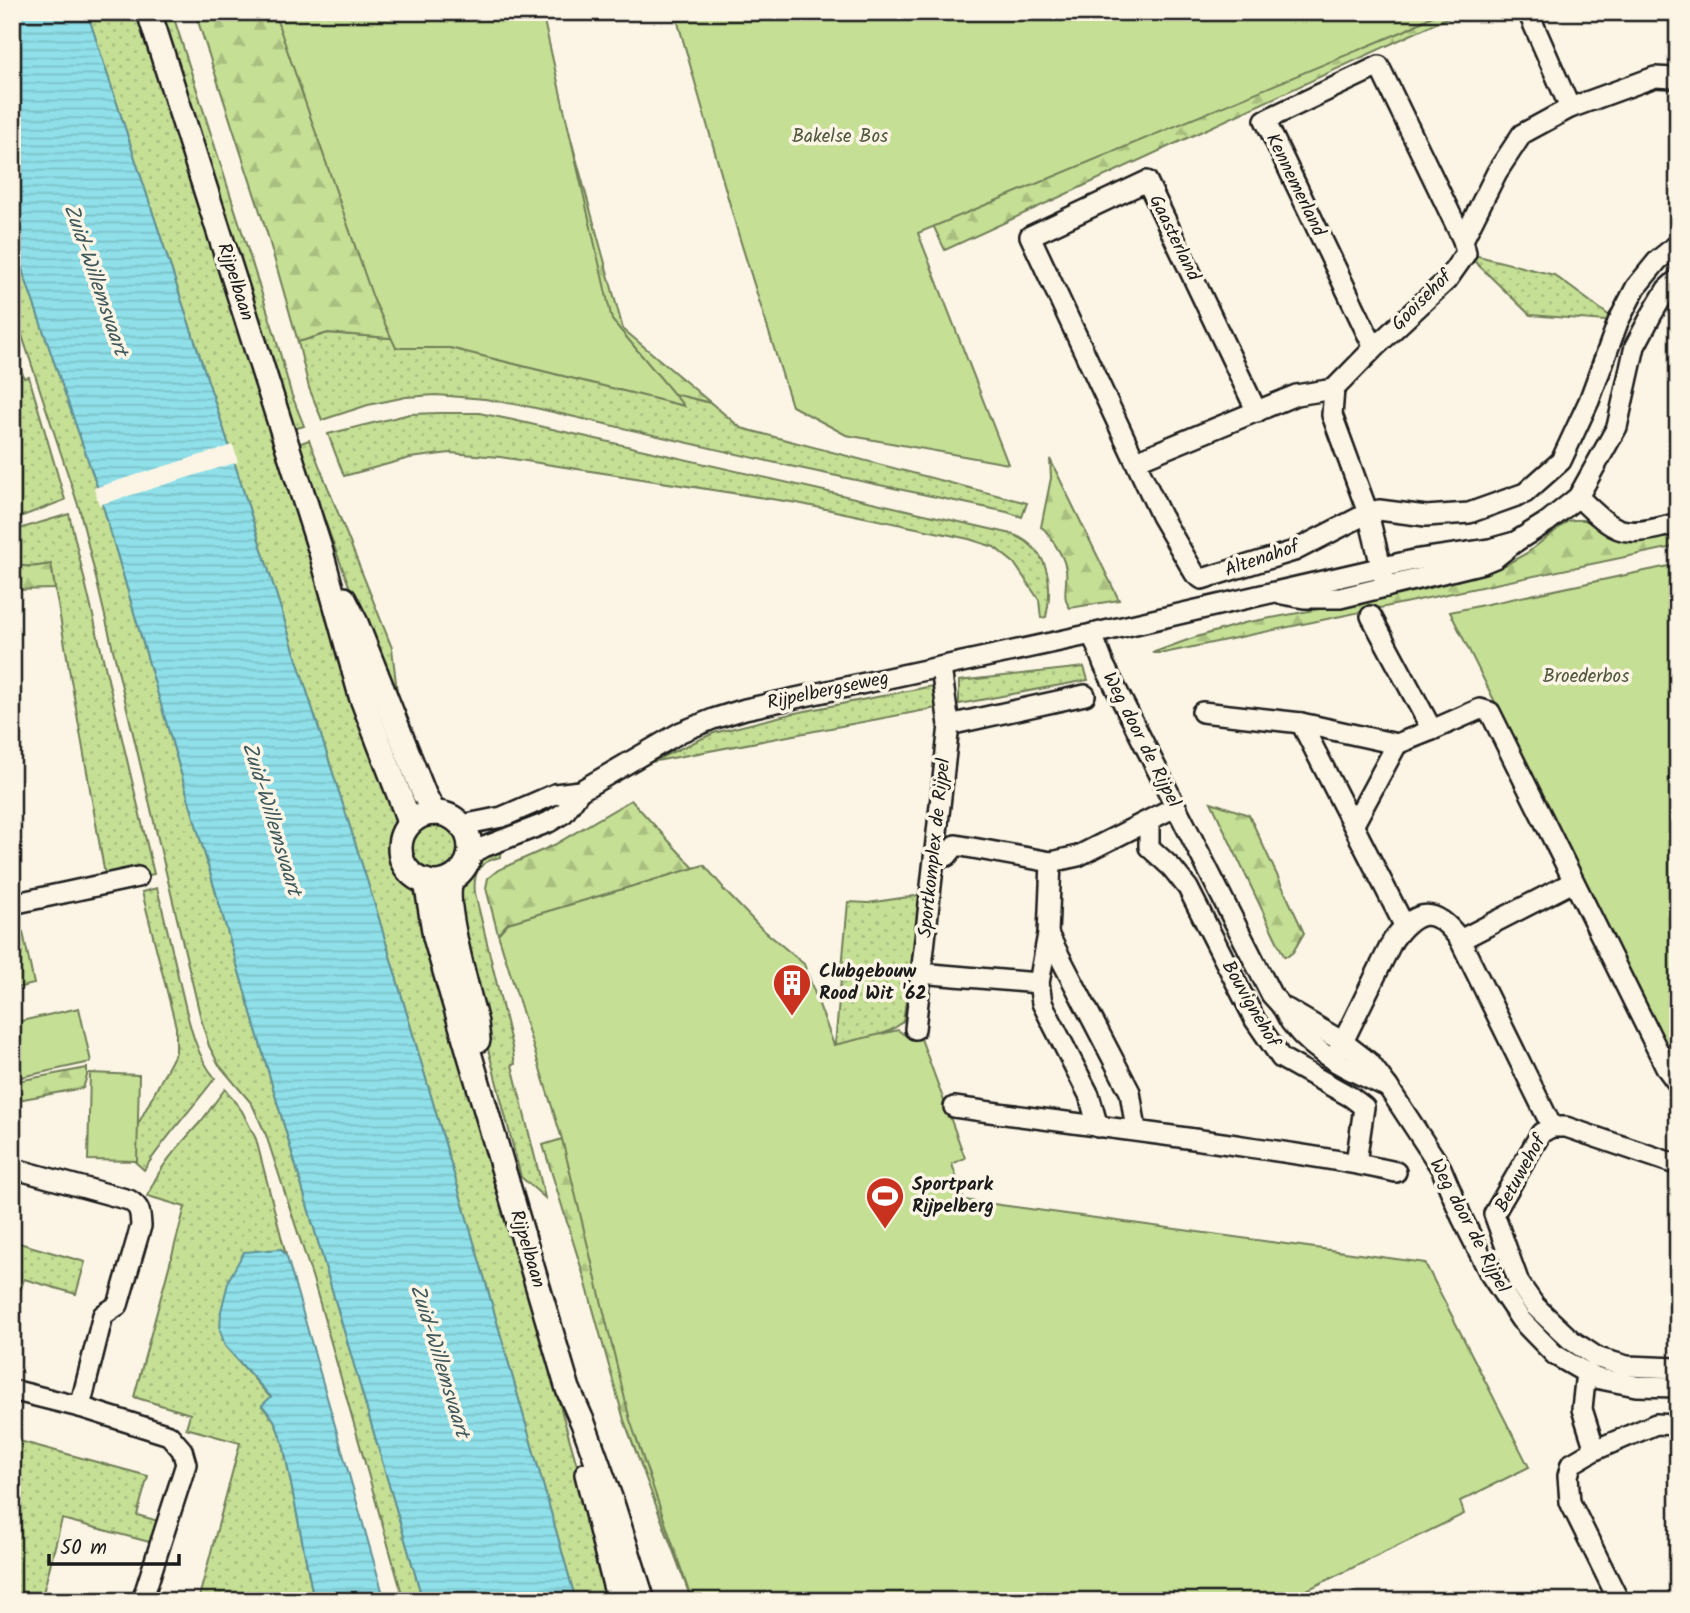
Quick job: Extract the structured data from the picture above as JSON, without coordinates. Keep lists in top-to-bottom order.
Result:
{
  "streets": {
    "main road": ["Rijpelbaan"],
    "street": [
      "Kennemerland",
      "Gaasterland",
      "Gooisehof",
      "Altenahof",
      "Rijpelbergseweg",
      "Weg door de Rijpel",
      "Sportkomplex de Rijpel",
      "Bouvignehof",
      "Betuwehof"
    ]
  },
  "crossings": [
    ["Kennemerland", "Gooisehof"],
    ["Gaasterland", "Altenahof"],
    ["Rijpelbaan", "Rijpelbergseweg"],
    ["Rijpelbergseweg", "Weg door de Rijpel"],
    ["Rijpelbergseweg", "Sportkomplex de Rijpel"]
  ],
  "water": ["Zuid-Willemsvaart"],
  "parks": ["Bakelse Bos", "Broederbos"],
  "places": {
    "building": ["Clubgebouw Rood Wit '62"],
    "sports": ["Sportpark Rijpelberg"]
  },
  "scale_bar": "50 m"
}
